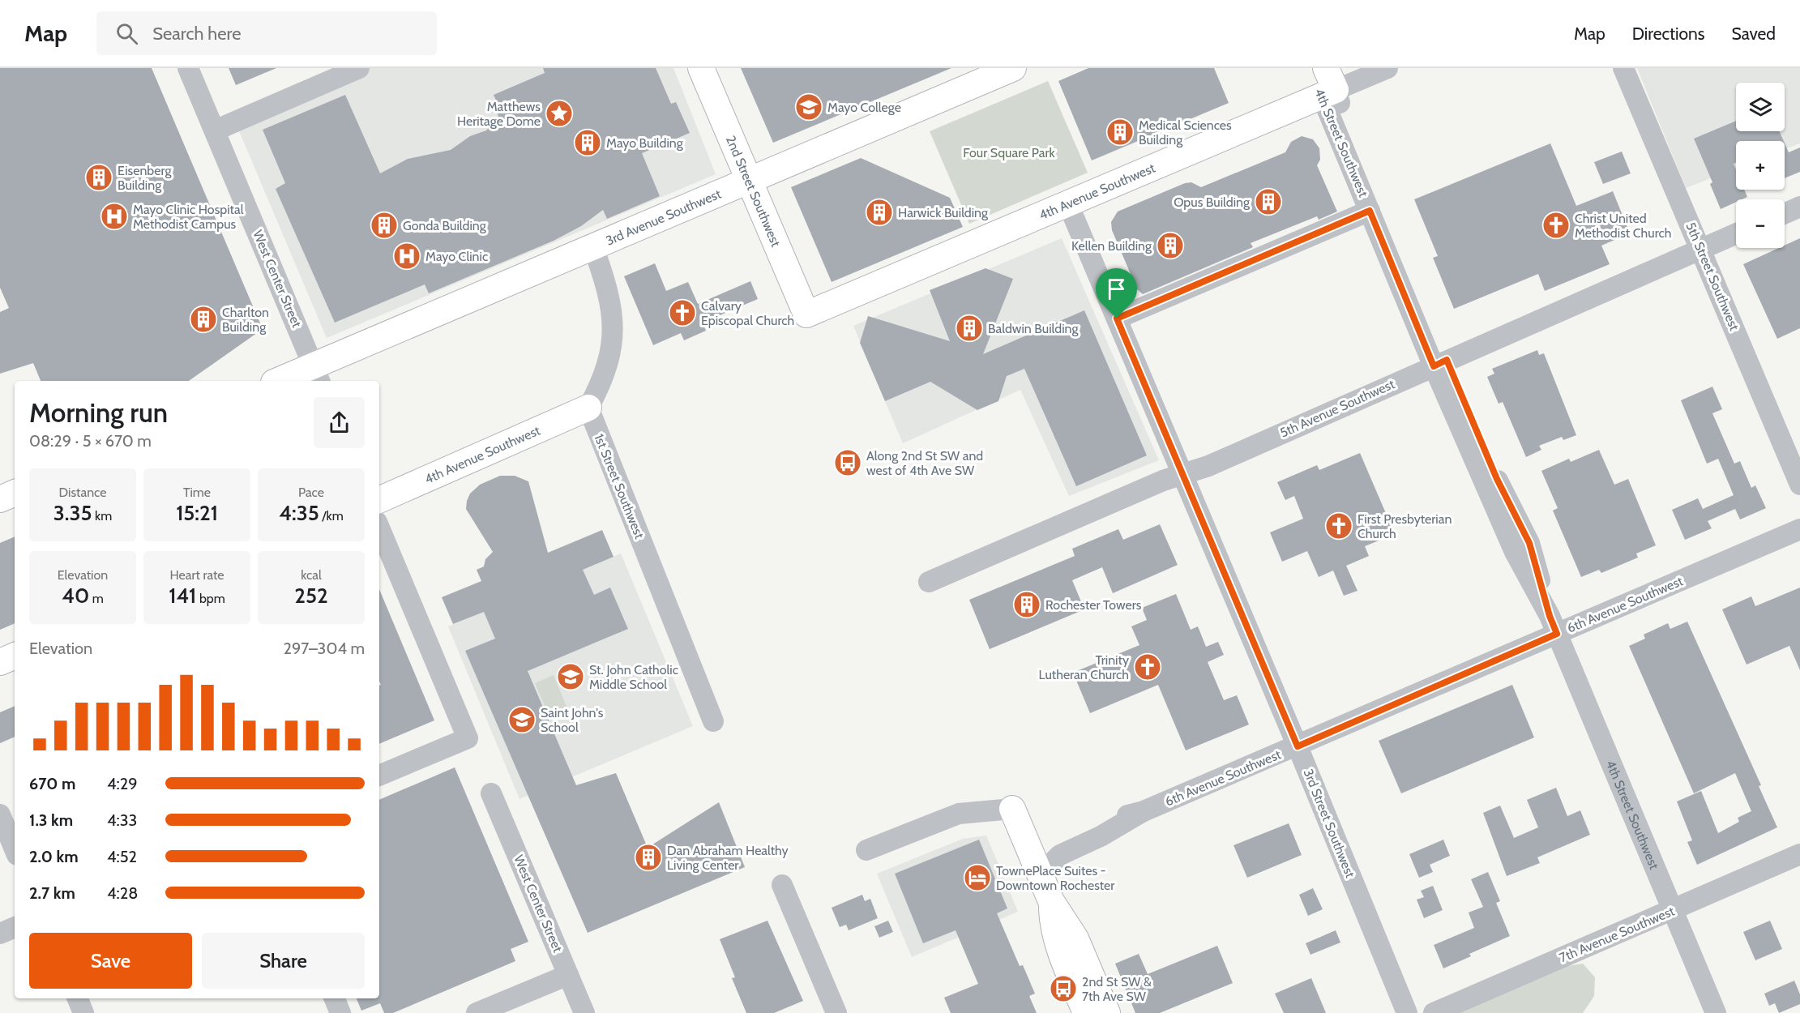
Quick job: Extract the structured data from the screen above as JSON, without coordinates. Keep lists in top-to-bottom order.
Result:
{
  "streets": {
    "main road": [
      "4th Street Southwest",
      "2nd Street Southwest",
      "4th Avenue Southwest",
      "3rd Avenue Southwest"
    ],
    "street": [
      "5th Street Southwest",
      "West Center Street",
      "5th Avenue Southwest",
      "1st Street Southwest",
      "6th Avenue Southwest",
      "3rd Street Southwest",
      "7th Avenue Southwest"
    ]
  },
  "crossings": [
    ["4th Street Southwest", "4th Avenue Southwest"],
    ["4th Street Southwest", "5th Avenue Southwest"],
    ["4th Street Southwest", "6th Avenue Southwest"],
    ["4th Street Southwest", "7th Avenue Southwest"],
    ["2nd Street Southwest", "4th Avenue Southwest"],
    ["2nd Street Southwest", "3rd Avenue Southwest"],
    ["4th Avenue Southwest", "1st Street Southwest"],
    ["4th Avenue Southwest", "3rd Street Southwest"],
    ["3rd Avenue Southwest", "West Center Street"],
    ["5th Street Southwest", "5th Avenue Southwest"],
    ["5th Avenue Southwest", "3rd Street Southwest"],
    ["6th Avenue Southwest", "3rd Street Southwest"]
  ],
  "parks": ["Four Square Park"],
  "places": {
    "school or university": ["Mayo College", "St. John Catholic Middle School", "Saint John's School"],
    "place": ["Matthews Heritage Dome"],
    "building": [
      "Medical Sciences Building",
      "Mayo Building",
      "Eisenberg Building",
      "Opus Building",
      "Harwick Building",
      "Gonda Building",
      "Kellen Building",
      "Charlton Building",
      "Baldwin Building",
      "Rochester Towers",
      "Dan Abraham Healthy Living Center"
    ],
    "hospital": ["Mayo Clinic Hospital Methodist Campus", "Mayo Clinic"],
    "church": [
      "Christ United Methodist Church",
      "Calvary Episcopal Church",
      "First Presbyterian Church",
      "Trinity Lutheran Church"
    ],
    "bus stop": ["Along 2nd St SW and west of 4th Ave SW", "2nd St SW & 7th Ave SW"],
    "hotel": ["TownePlace Suites - Downtown Rochester"]
  },
  "page": {
    "header": "Map",
    "search": "Search here",
    "nav": ["Map", "Directions", "Saved"],
    "map_buttons": ["+", "−"],
    "heading": ["Morning run", "08:29 · 5 × 670 m"],
    "stats": [
      ["Distance", "3.35 km"],
      ["Time", "15:21"],
      ["Pace", "4:35 /km"],
      ["Elevation", "40 m"],
      ["Heart rate", "141 bpm"],
      ["kcal", "252"]
    ],
    "chart": ["Elevation", "297–304 m"],
    "list": [
      {
        "name": "670 m",
        "note": "4:29"
      },
      {
        "name": "1.3 km",
        "note": "4:33"
      },
      {
        "name": "2.0 km",
        "note": "4:52"
      },
      {
        "name": "2.7 km",
        "note": "4:28"
      }
    ],
    "buttons": ["Save", "Share"]
  }
}
